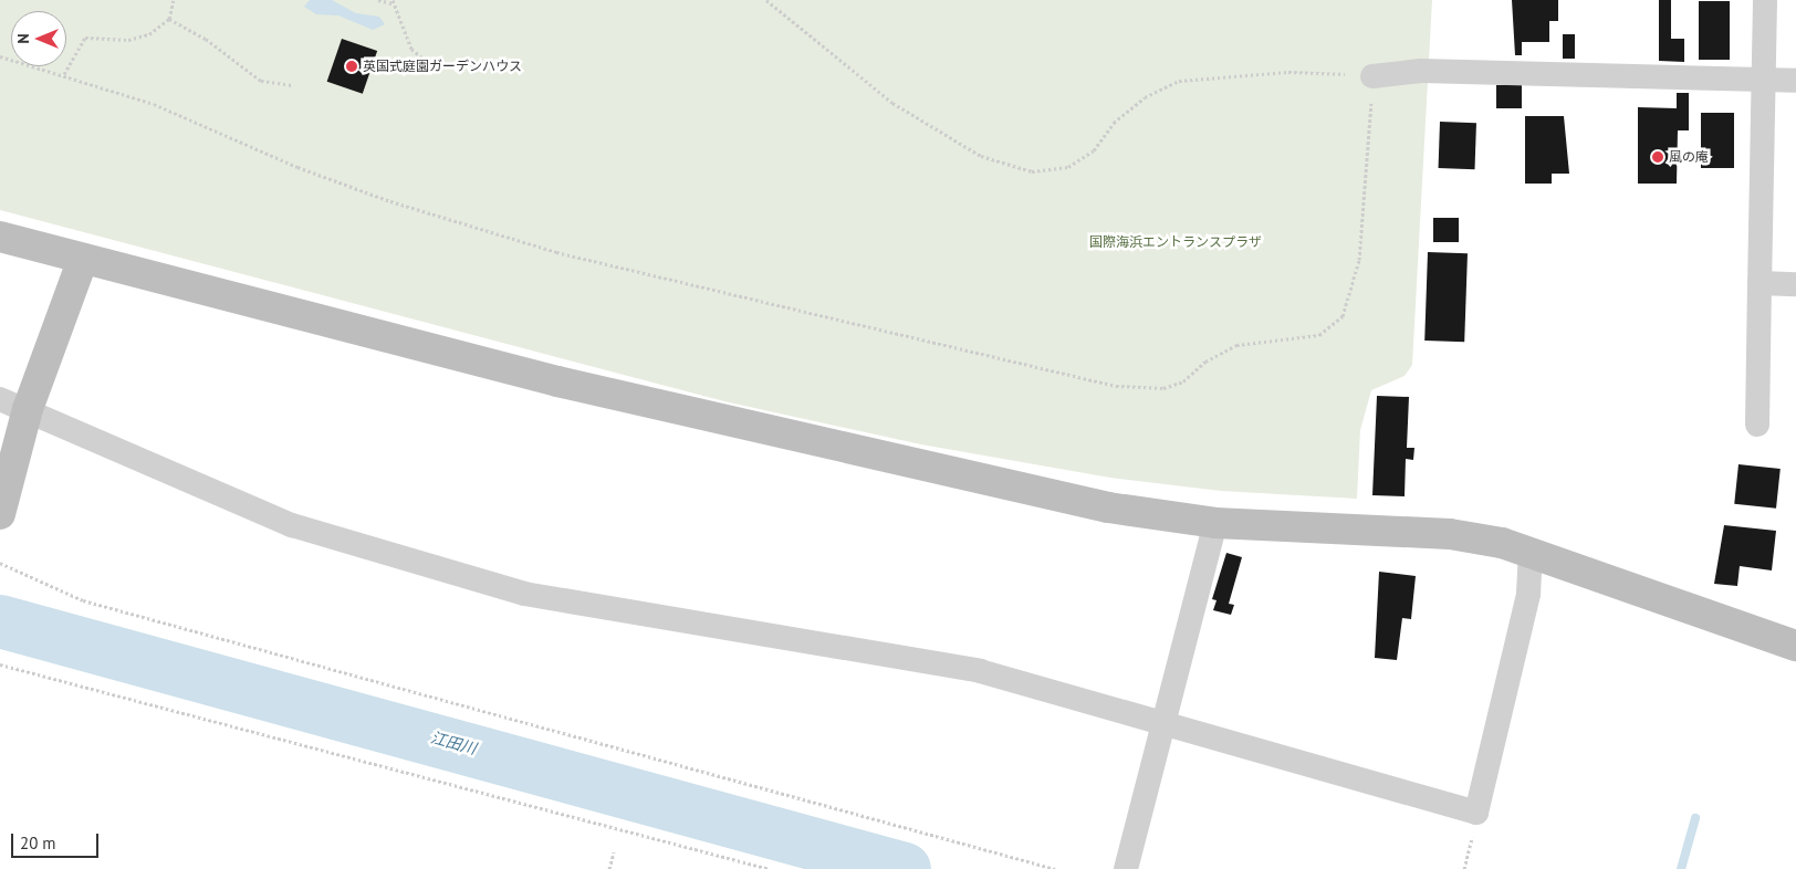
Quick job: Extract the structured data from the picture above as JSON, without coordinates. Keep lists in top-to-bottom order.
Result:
{
  "water": ["江田川"],
  "parks": ["国際海浜エントランスプラザ"],
  "places": ["英国式庭園ガーデンハウス", "風の庵"],
  "scale_bar": "20 m",
  "north": "left"
}
